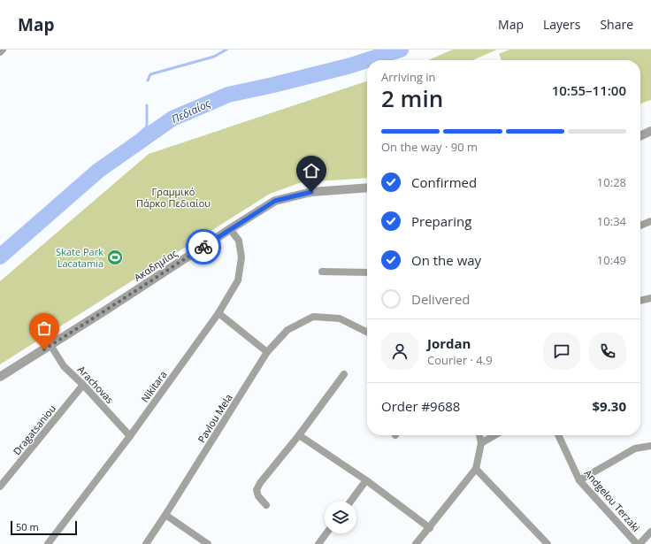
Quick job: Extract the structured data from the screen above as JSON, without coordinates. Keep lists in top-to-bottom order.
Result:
{
  "streets": {
    "street": [
      "Ακαδημίας",
      "Arachovas",
      "Nikitara",
      "Pavlou Mela",
      "Dragatsaniou",
      "Andgelou Terzaki"
    ]
  },
  "crossings": [
    ["Ακαδημίας", "Arachovas"],
    ["Ακαδημίας", "Nikitara"],
    ["Arachovas", "Nikitara"],
    ["Arachovas", "Dragatsaniou"]
  ],
  "water": ["Πεδιαίος"],
  "parks": ["Γραμμικό Πάρκο Πεδιαίου"],
  "places": {
    "sports": ["Skate Park Lacatamia"]
  },
  "scale_bar": "50 m",
  "page": {
    "header": "Map",
    "nav": ["Map", "Layers", "Share"],
    "heading": ["2 min", "Arriving in", "10:55–11:00"],
    "panel": [
      "Jordan",
      "Courier · 4.9",
      "Order #9688",
      "$9.30"
    ],
    "bar": "On the way · 90 m",
    "list": [
      ["Confirmed", "10:28"],
      ["Preparing", "10:34"],
      ["On the way", "10:49"],
      "Delivered"
    ],
    "scale": "50 m"
  }
}
